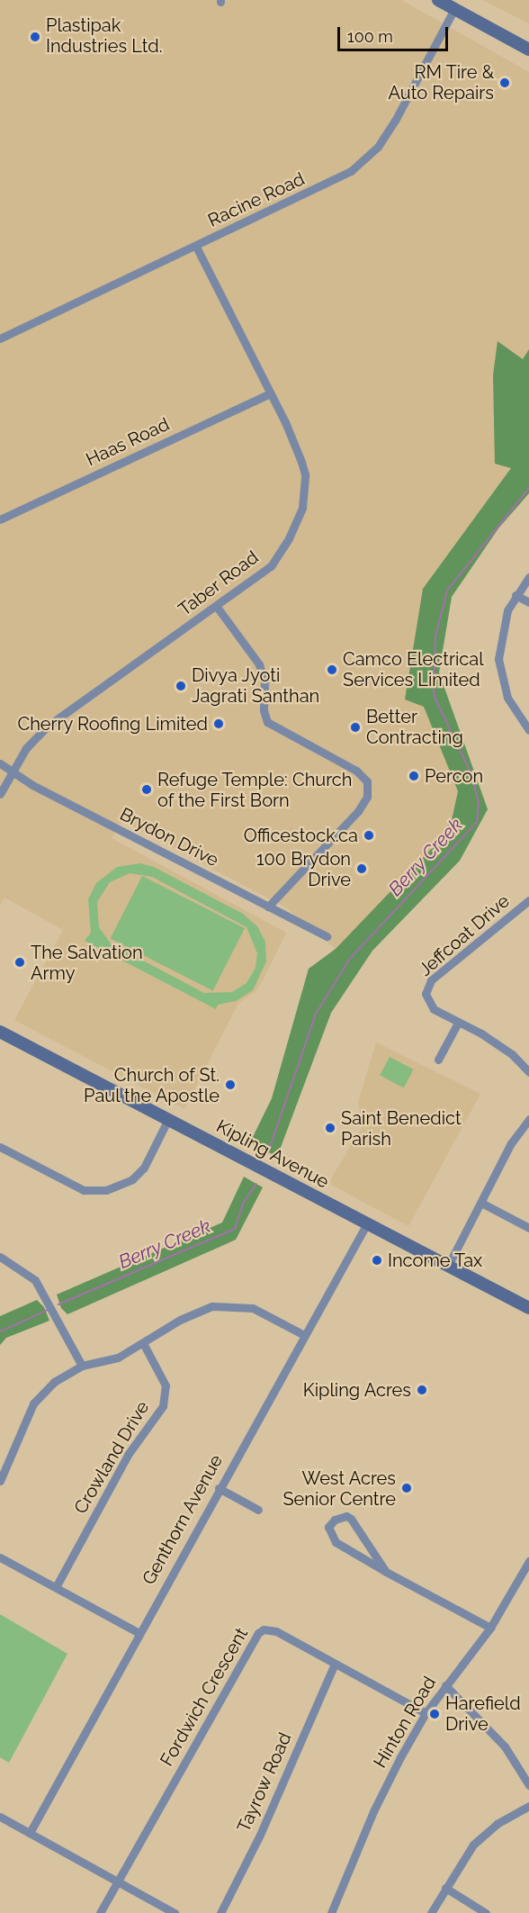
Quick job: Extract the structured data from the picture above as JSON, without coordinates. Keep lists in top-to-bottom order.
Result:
{
  "streets": {
    "main road": ["Kipling Avenue"],
    "street": [
      "Racine Road",
      "Haas Road",
      "Taber Road",
      "Brydon Drive",
      "Jeffcoat Drive",
      "Crowland Drive",
      "Genthorn Avenue",
      "Fordwich Crescent",
      "Hinton Road",
      "Tayrow Road"
    ]
  },
  "crossings": [
    ["Racine Road", "Taber Road"],
    ["Haas Road", "Taber Road"],
    ["Taber Road", "Brydon Drive"],
    ["Kipling Avenue", "Genthorn Avenue"],
    ["Fordwich Crescent", "Hinton Road"],
    ["Fordwich Crescent", "Tayrow Road"]
  ],
  "water": ["Berry Creek"],
  "places": [
    "Plastipak Industries Ltd.",
    "RM Tire & Auto Repairs",
    "Camco Electrical Services Limited",
    "Divya Jyoti Jagrati Santhan",
    "Cherry Roofing Limited",
    "Better Contracting",
    "Percon",
    "Refuge Temple: Church of the First Born",
    "Officestock.ca",
    "100 Brydon Drive",
    "The Salvation Army",
    "Church of St. Paul the Apostle",
    "Saint Benedict Parish",
    "Income Tax",
    "Kipling Acres",
    "West Acres Senior Centre",
    "Harefield Drive"
  ],
  "scale_bar": "100 m"
}
